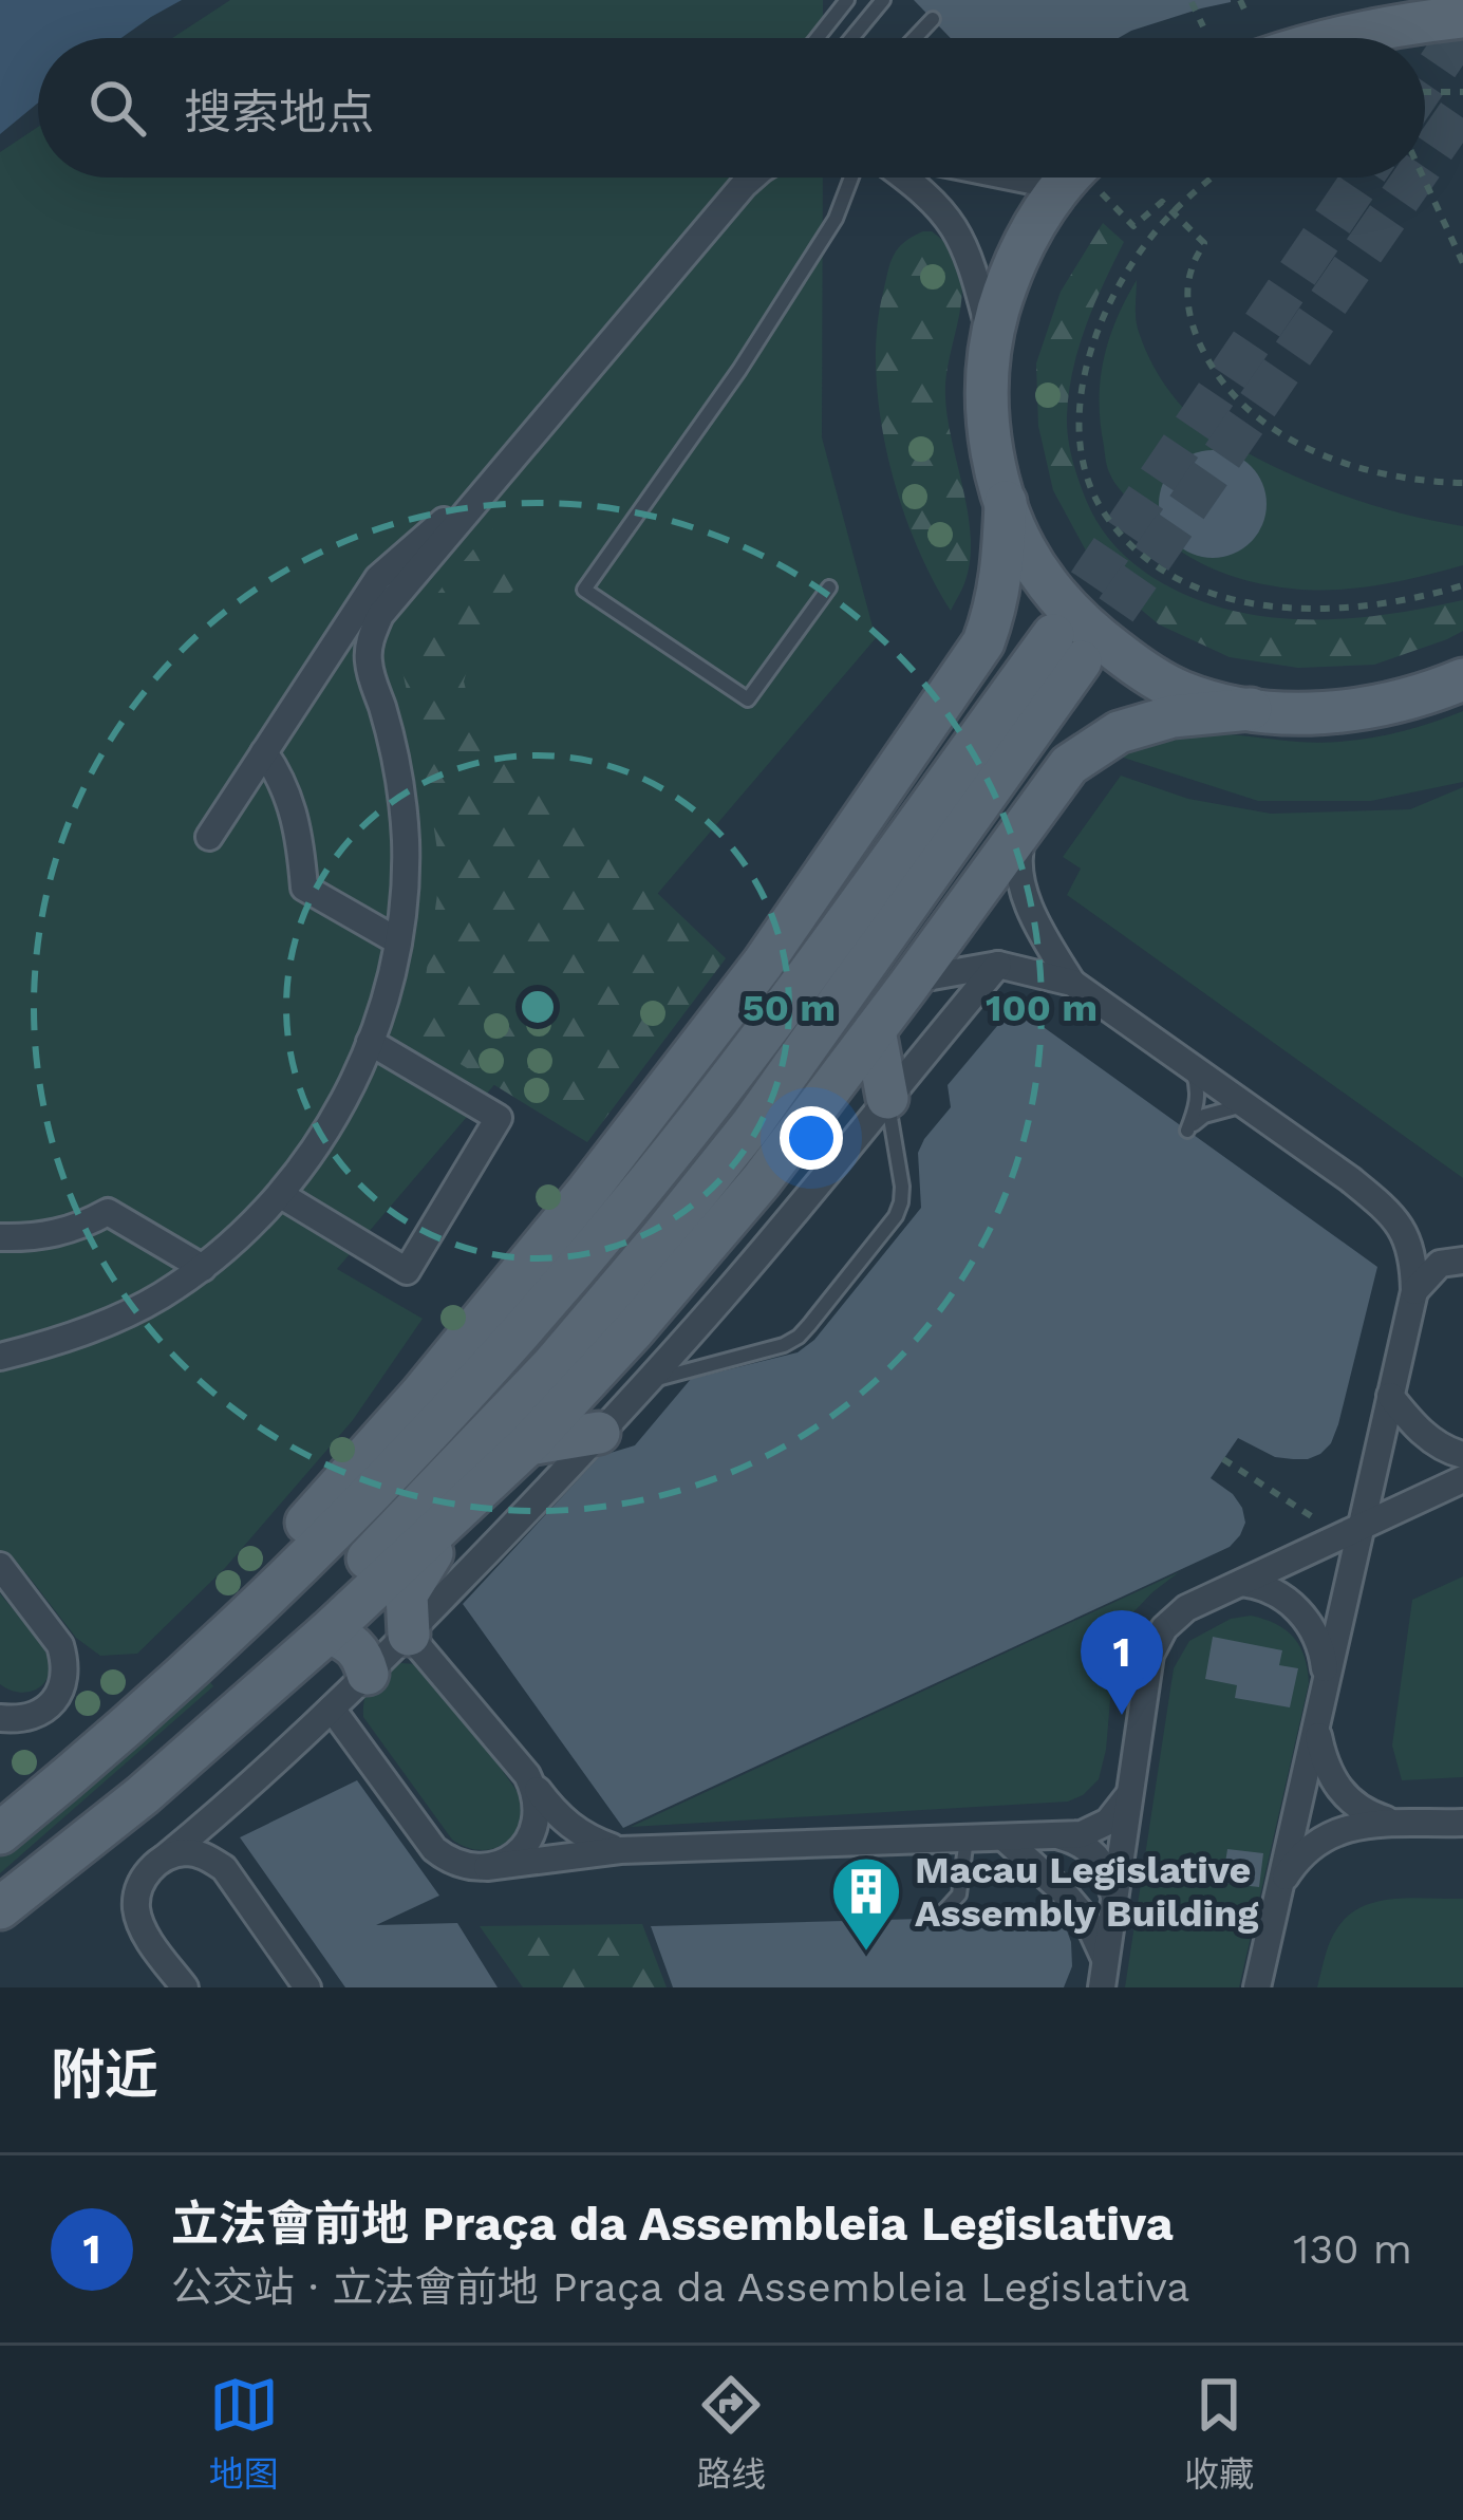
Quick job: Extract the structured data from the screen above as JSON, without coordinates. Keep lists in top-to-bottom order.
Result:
{
  "places": {
    "building": ["Macau Legislative Assembly Building"]
  },
  "page": {
    "search": "搜索地点",
    "pins": "1",
    "heading": "附近",
    "list": [
      {
        "mark": "1",
        "name": "立法會前地 Praça da Assembleia Legislativa",
        "note": "公交站 · 立法會前地 Praça da Assembleia Legislativa",
        "value": "130 m"
      }
    ],
    "nav": ["地图", "路线", "收藏"]
  },
  "rings": ["50 m", "100 m"]
}
